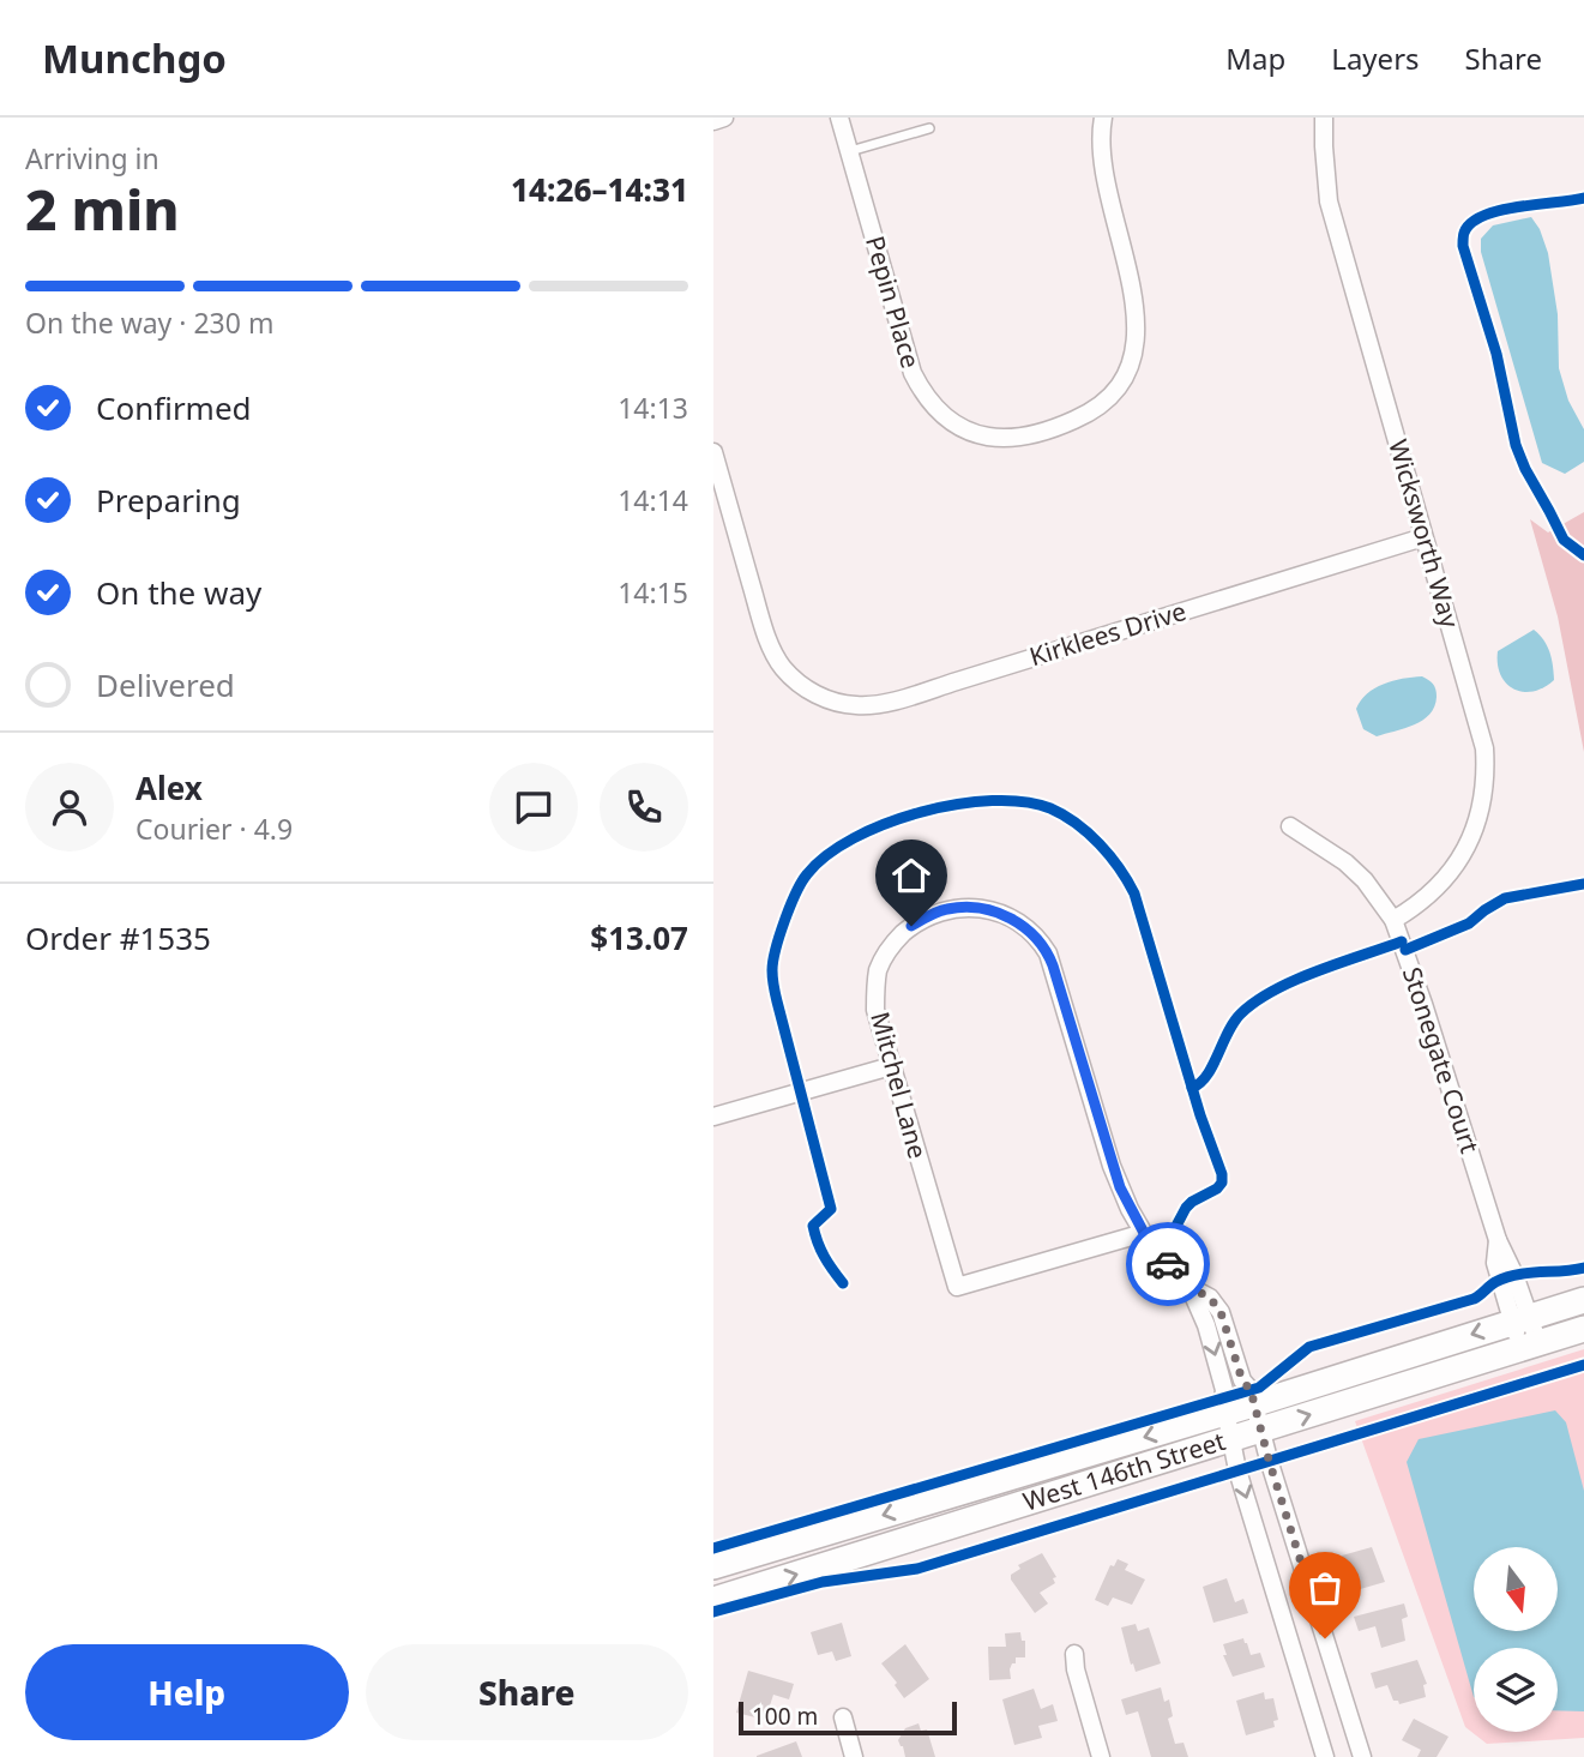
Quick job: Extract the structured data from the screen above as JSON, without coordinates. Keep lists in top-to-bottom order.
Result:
{
  "streets": {
    "main road": ["West 146th Street"],
    "street": [
      "Pepin Place",
      "Wicksworth Way",
      "Kirklees Drive",
      "Stonegate Court",
      "Mitchel Lane"
    ]
  },
  "crossings": [
    ["Wicksworth Way", "Kirklees Drive"],
    ["Wicksworth Way", "Stonegate Court"],
    ["Stonegate Court", "West 146th Street"]
  ],
  "scale_bar": "100 m",
  "north": "bottom",
  "page": {
    "header": "Munchgo",
    "nav": ["Map", "Layers", "Share"],
    "heading": ["2 min", "Arriving in", "14:26–14:31"],
    "panel": [
      "Alex",
      "Courier · 4.9",
      "Order #1535",
      "$13.07"
    ],
    "bar": "On the way · 230 m",
    "list": [
      ["Confirmed", "14:13"],
      ["Preparing", "14:14"],
      ["On the way", "14:15"],
      "Delivered"
    ],
    "buttons": ["Help", "Share"],
    "scale": "100 m"
  }
}
